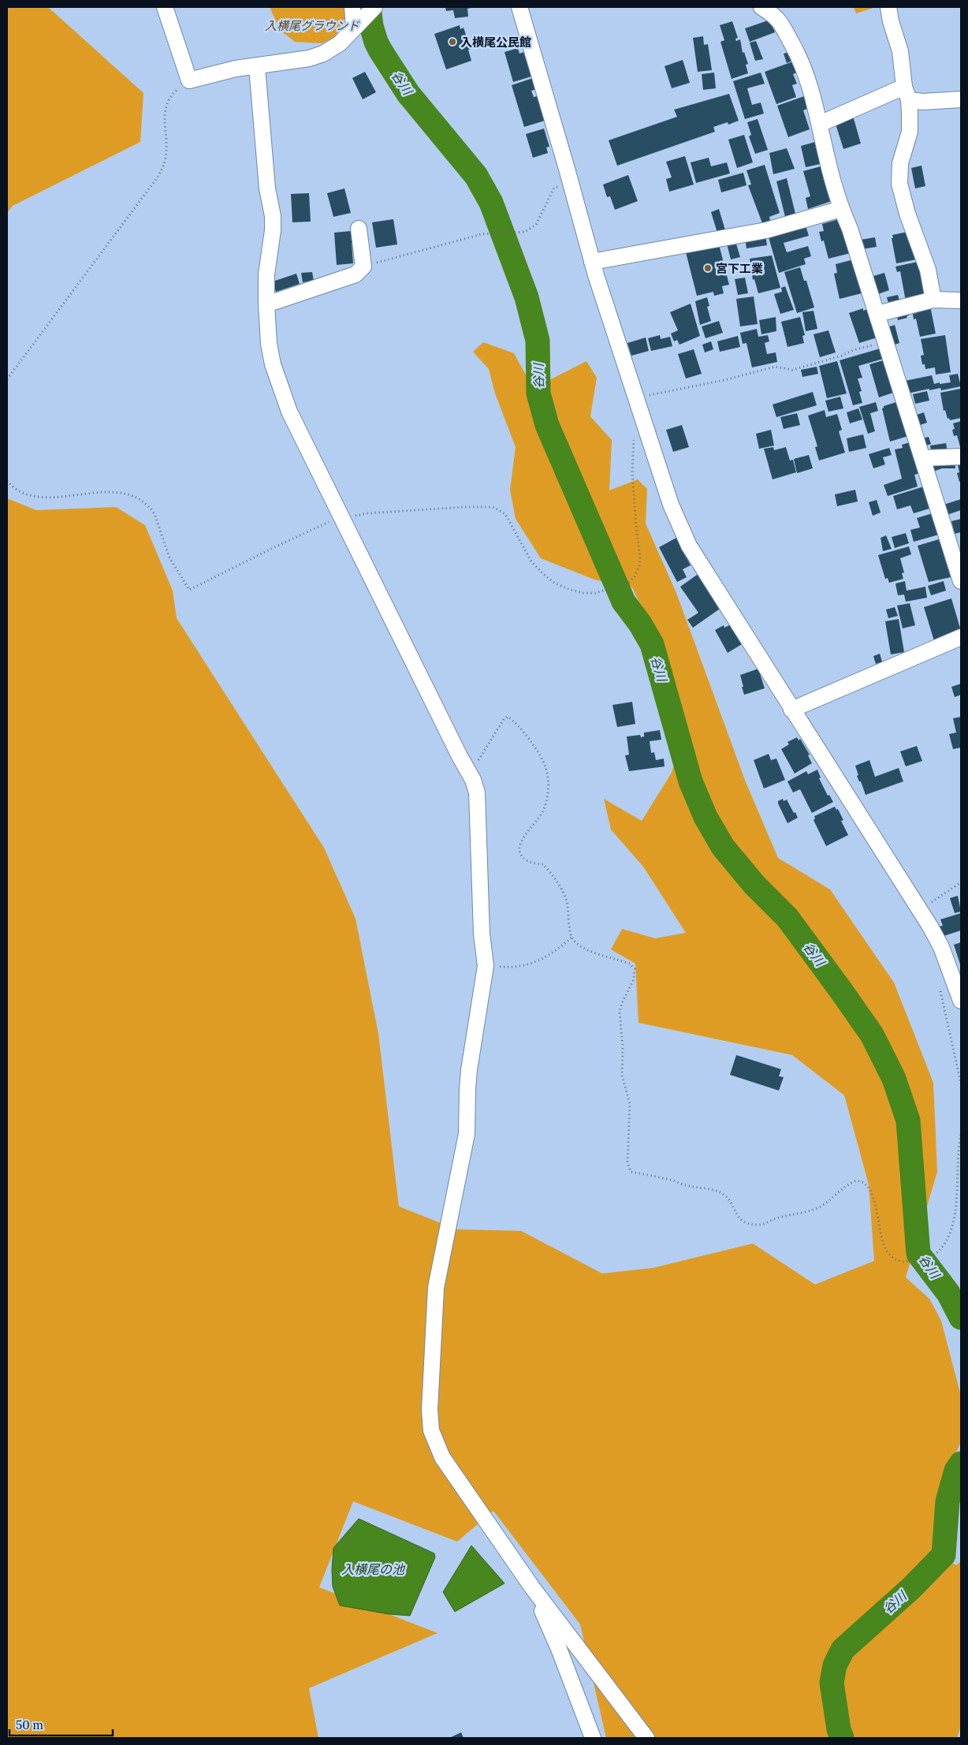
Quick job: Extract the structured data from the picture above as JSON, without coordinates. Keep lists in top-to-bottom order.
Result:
{
  "water": ["谷川", "入横尾の池"],
  "parks": ["入横尾グラウンド"],
  "places": ["入横尾公民館", "宮下工業"],
  "scale_bar": "50 m"
}
